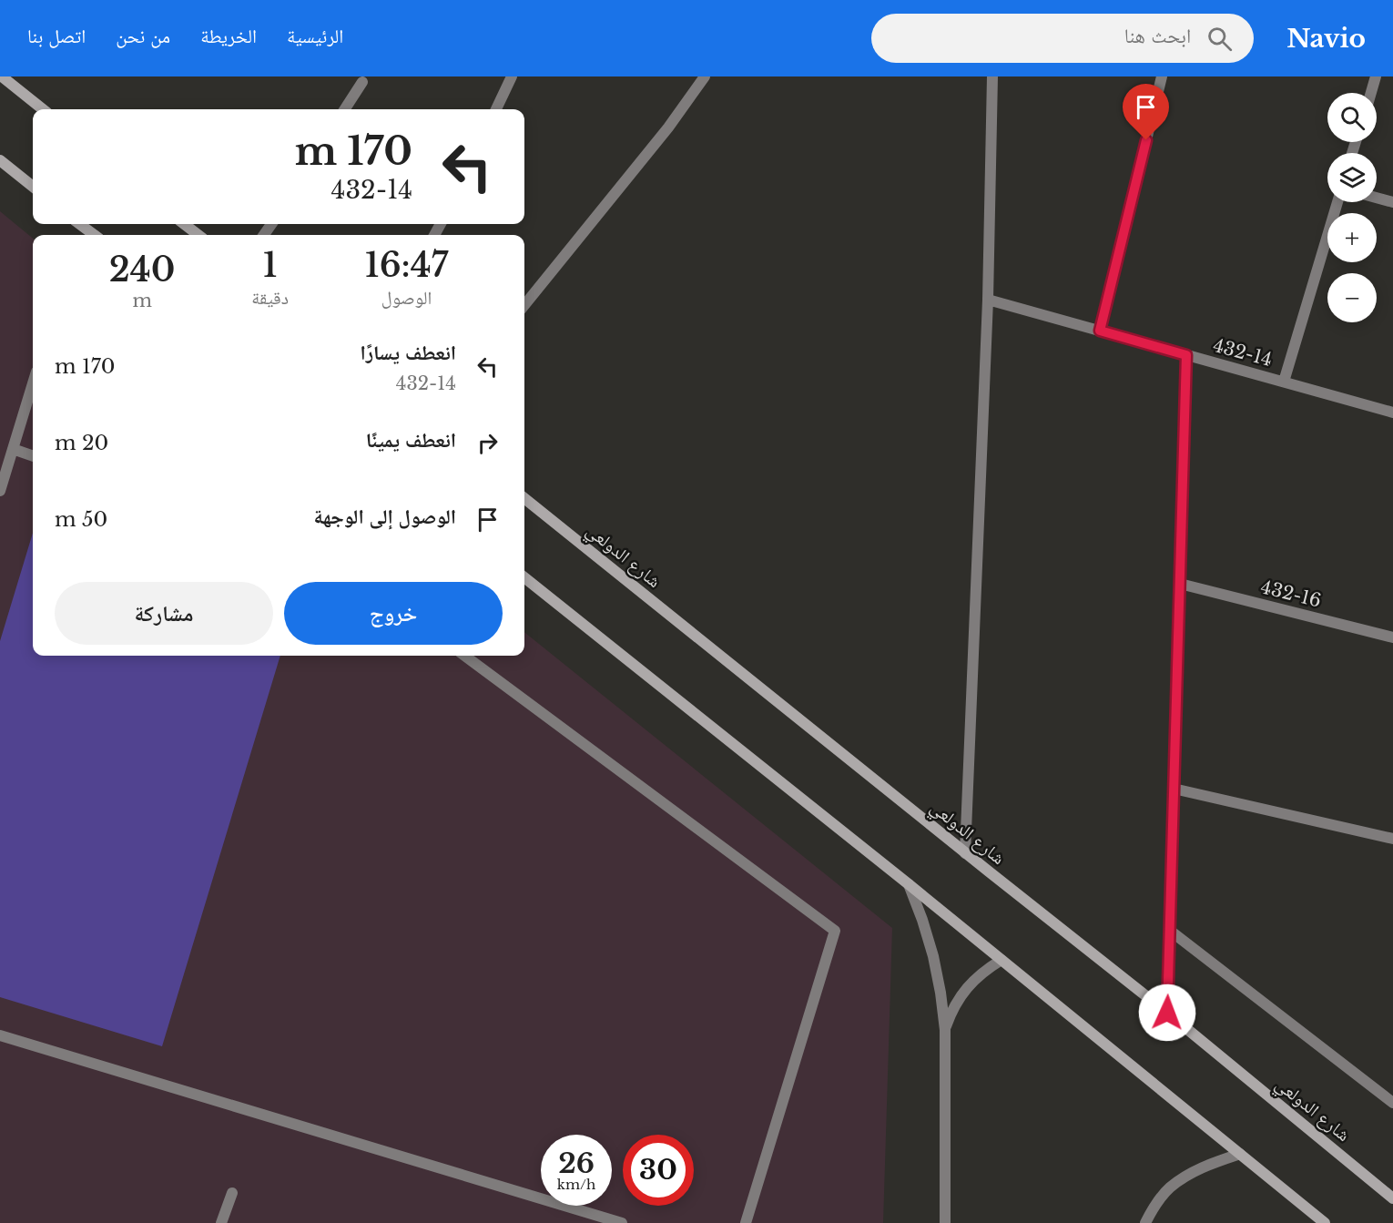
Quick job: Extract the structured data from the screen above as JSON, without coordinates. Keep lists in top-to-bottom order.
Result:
{
  "streets": {
    "main road": ["شارع الدولعي"],
    "street": ["432-14", "432-16"]
  },
  "page": {
    "header": "Navio",
    "search": "ابحث هنا",
    "nav": [
      "الرئيسية",
      "الخريطة",
      "من نحن",
      "اتصل بنا"
    ],
    "map_buttons": ["+", "−"],
    "turn": ["170 m", "432-14"],
    "eta": [
      "16:47",
      "الوصول",
      "1",
      "دقيقة",
      "240",
      "m"
    ],
    "list": [
      {
        "name": "انعطف يسارًا",
        "note": "432-14",
        "value": "170 m"
      },
      {
        "name": "انعطف يمينًا",
        "value": "20 m"
      },
      {
        "name": "الوصول إلى الوجهة",
        "value": "50 m"
      }
    ],
    "buttons": ["خروج", "مشاركة"],
    "speed": "26 km/h",
    "limit": "30"
  }
}
